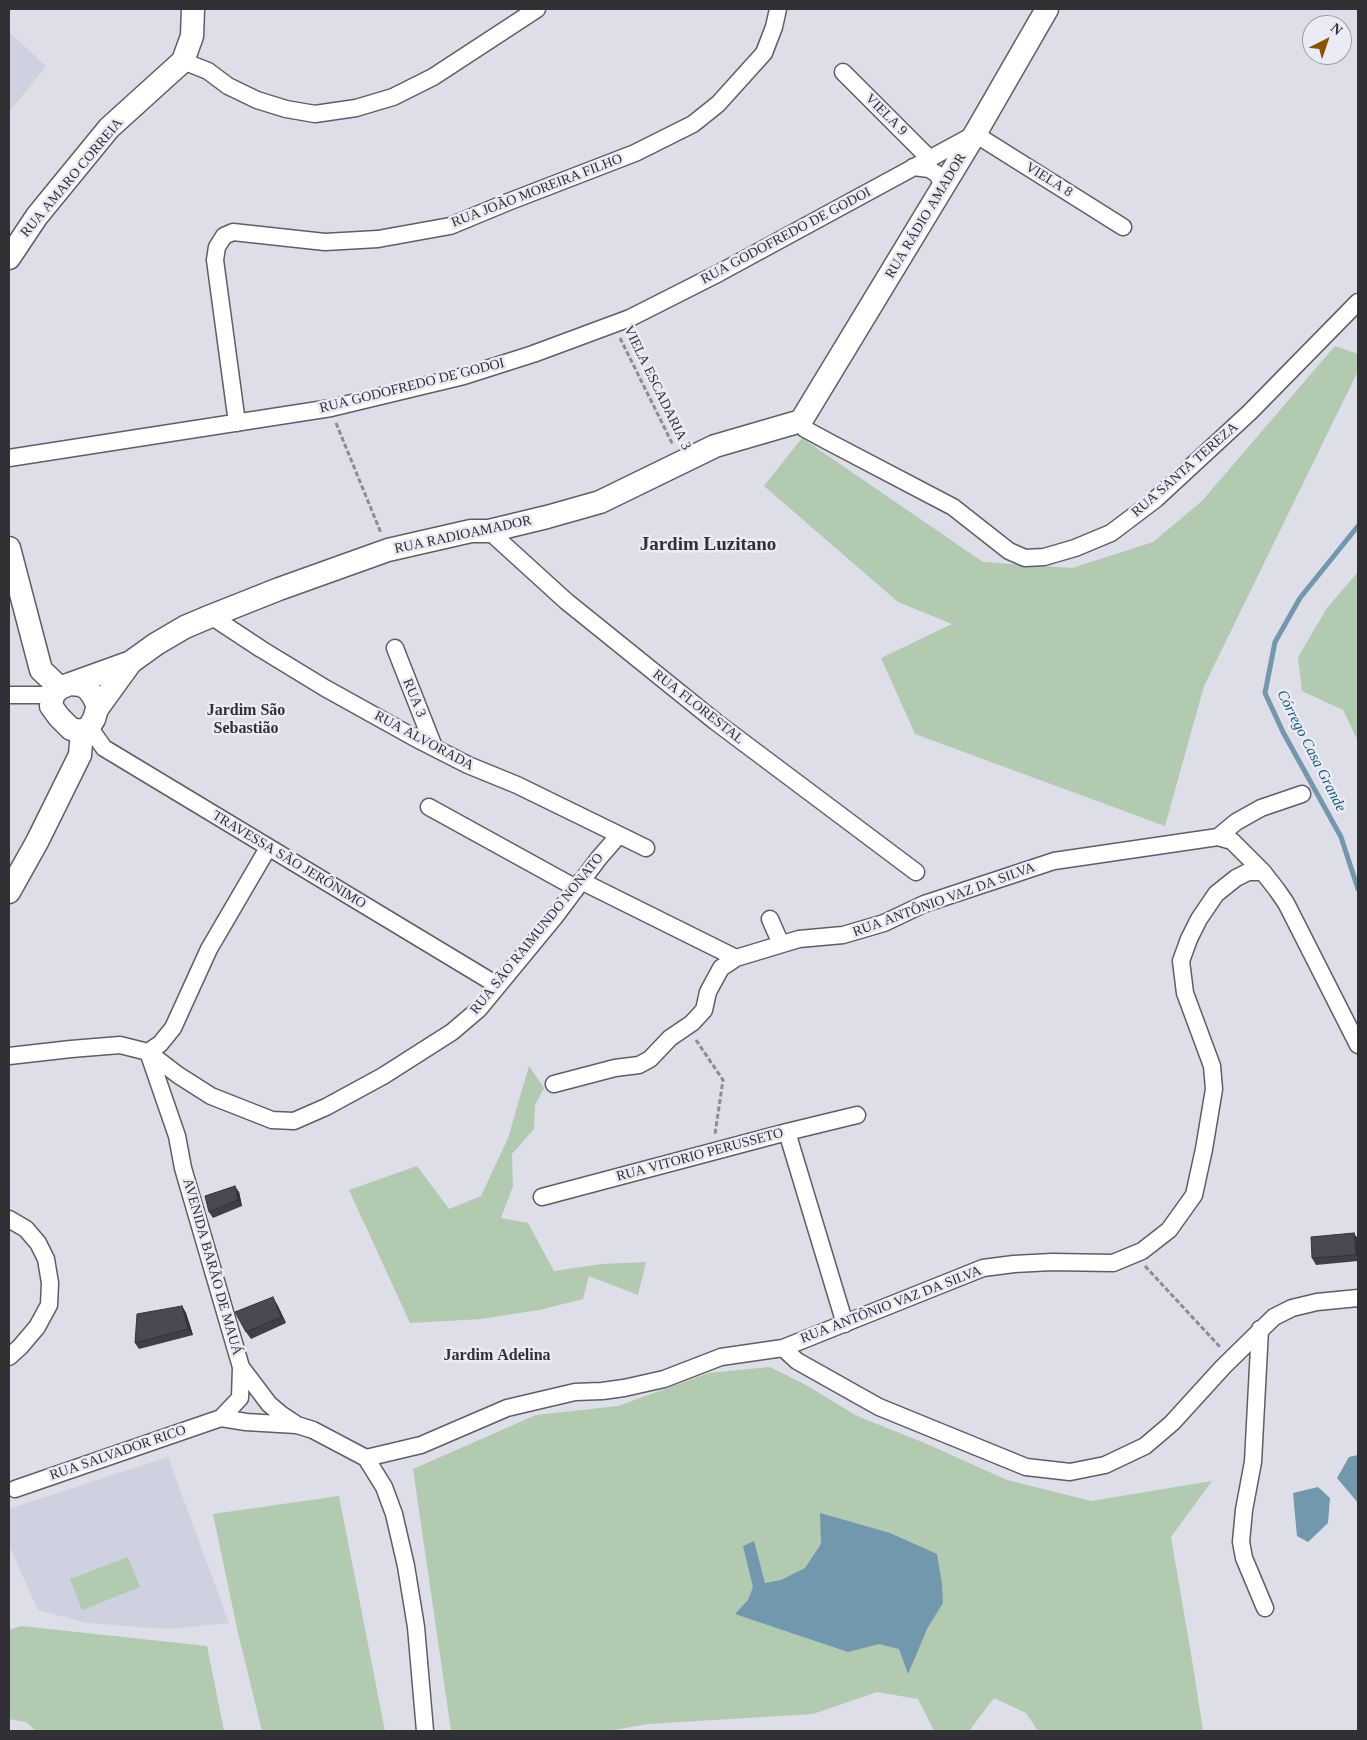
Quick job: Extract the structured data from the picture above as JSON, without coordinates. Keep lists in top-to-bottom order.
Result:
{
  "streets": {
    "street": [
      "VIELA 9",
      "RUA AMARO CORREIA",
      "VIELA 8",
      "RUA JOÃO MOREIRA FILHO",
      "RUA RÁDIO AMADOR",
      "RUA GODOFREDO DE GODOI",
      "RUA SANTA TEREZA",
      "RUA RADIOAMADOR",
      "RUA 3",
      "RUA FLORESTAL",
      "RUA ALVORADA",
      "TRAVESSA SÃO JERÔNIMO",
      "RUA ANTÔNIO VAZ DA SILVA",
      "RUA SÃO RAIMUNDO NONATO",
      "RUA VITORIO PERUSSETO",
      "AVENIDA BARÃO DE MAUÁ",
      "RUA SALVADOR RICO"
    ],
    "path": ["VIELA ESCADARIA 3"]
  },
  "crossings": [
    ["VIELA 9", "RUA GODOFREDO DE GODOI"],
    ["VIELA 8", "RUA RÁDIO AMADOR"],
    ["VIELA 8", "RUA GODOFREDO DE GODOI"],
    ["RUA JOÃO MOREIRA FILHO", "RUA GODOFREDO DE GODOI"],
    ["RUA RÁDIO AMADOR", "RUA GODOFREDO DE GODOI"],
    ["RUA RÁDIO AMADOR", "RUA SANTA TEREZA"],
    ["RUA RÁDIO AMADOR", "RUA RADIOAMADOR"],
    ["RUA GODOFREDO DE GODOI", "VIELA ESCADARIA 3"],
    ["VIELA ESCADARIA 3", "RUA RADIOAMADOR"],
    ["RUA SANTA TEREZA", "RUA RADIOAMADOR"],
    ["RUA RADIOAMADOR", "RUA FLORESTAL"],
    ["RUA RADIOAMADOR", "RUA ALVORADA"],
    ["RUA RADIOAMADOR", "TRAVESSA SÃO JERÔNIMO"],
    ["RUA 3", "RUA ALVORADA"],
    ["RUA ALVORADA", "RUA SÃO RAIMUNDO NONATO"],
    ["TRAVESSA SÃO JERÔNIMO", "RUA SÃO RAIMUNDO NONATO"],
    ["RUA ANTÔNIO VAZ DA SILVA", "AVENIDA BARÃO DE MAUÁ"],
    ["RUA SÃO RAIMUNDO NONATO", "AVENIDA BARÃO DE MAUÁ"],
    ["AVENIDA BARÃO DE MAUÁ", "RUA SALVADOR RICO"]
  ],
  "districts": ["Jardim Luzitano", "Jardim São Sebastião", "Jardim Adelina"],
  "water": ["Córrego Casa Grande"],
  "north": "top right"
}
